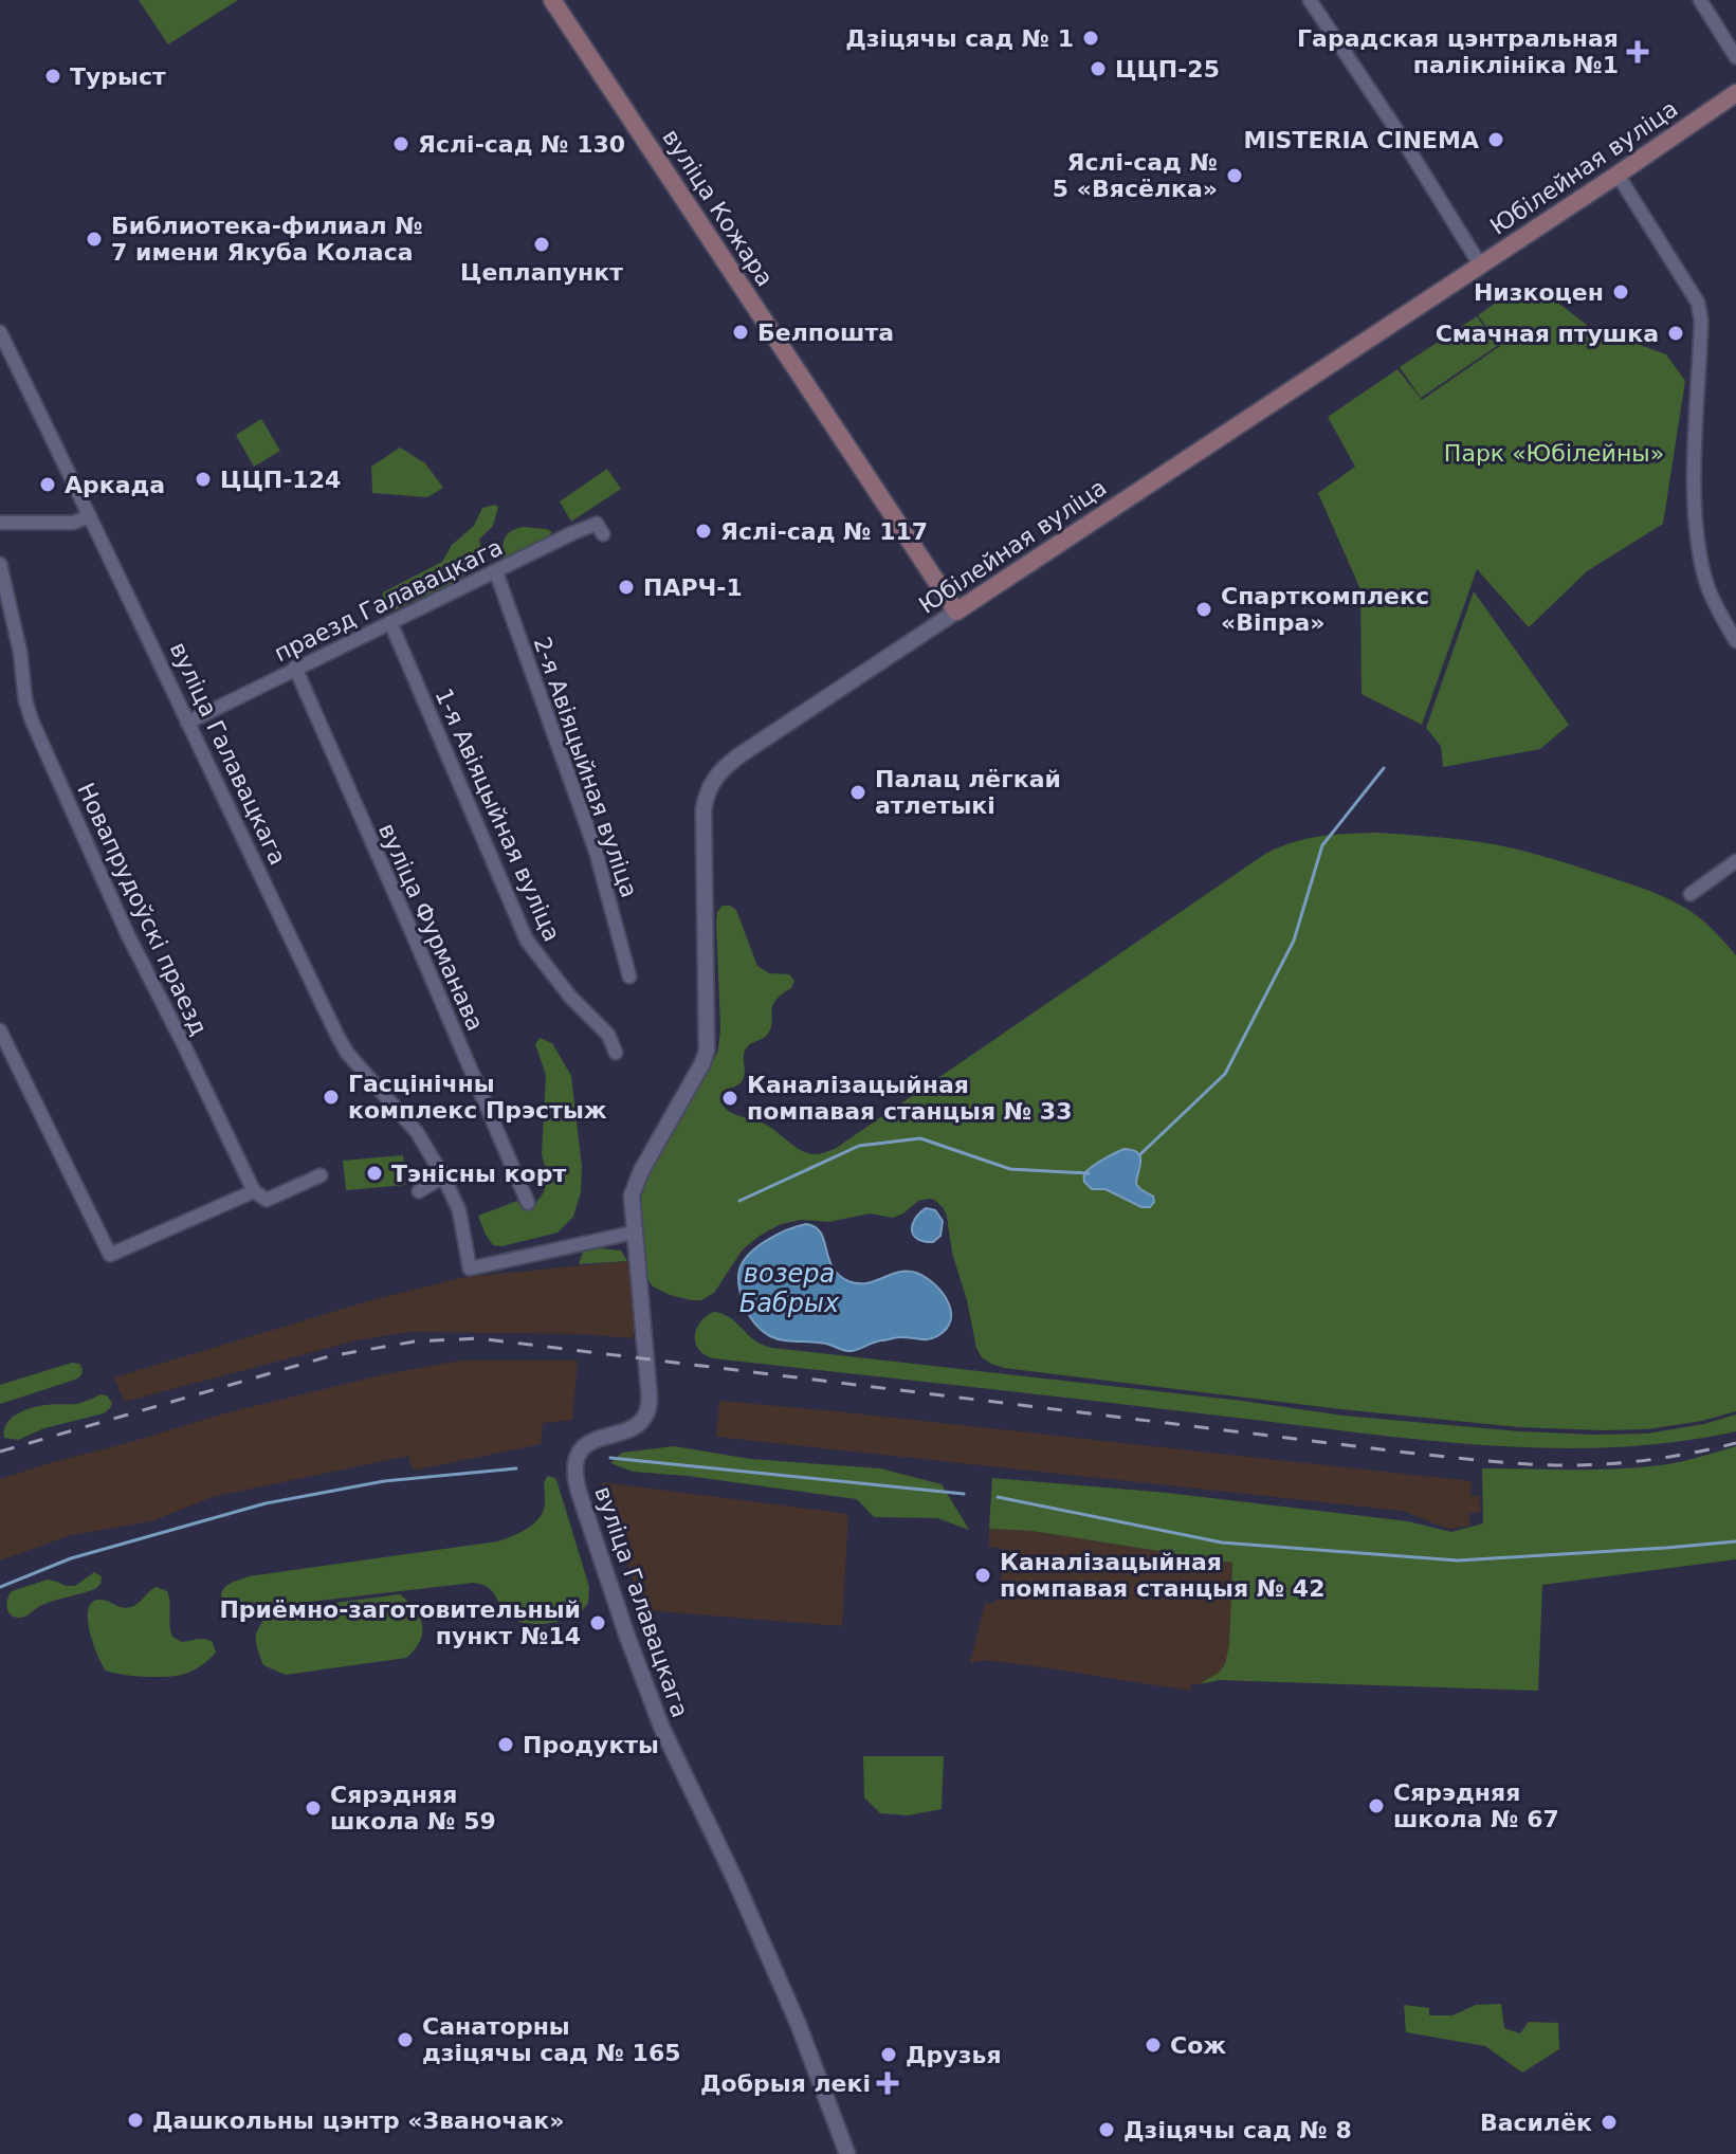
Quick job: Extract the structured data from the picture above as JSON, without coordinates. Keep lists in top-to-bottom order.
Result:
{
  "streets": {
    "main road": ["Юбілейная вуліца", "вуліца Кожара"],
    "street": [
      "праезд Галавацкага",
      "вуліца Галавацкага",
      "2-я Авіяцыйная вуліца",
      "1-я Авіяцыйная вуліца",
      "Новапрудоўскі праезд",
      "вуліца Фурманава"
    ]
  },
  "crossings": [
    ["Юбілейная вуліца", "вуліца Кожара"],
    ["Юбілейная вуліца", "вуліца Галавацкага"],
    ["праезд Галавацкага", "вуліца Галавацкага"],
    ["праезд Галавацкага", "2-я Авіяцыйная вуліца"],
    ["праезд Галавацкага", "1-я Авіяцыйная вуліца"],
    ["праезд Галавацкага", "вуліца Фурманава"]
  ],
  "water": ["возера Бабрых"],
  "parks": ["Парк «Юбілейны»"],
  "places": {
    "other": [
      "Дзіцячы сад № 1",
      "ЦЦП-25",
      "Турыст",
      "MISTERIA CINEMA",
      "Яслі-сад № 130",
      "Яслі-сад № 5 «Вясёлка»",
      "Библиотека-филиал № 7 имени Якуба Коласа",
      "Цеплапункт",
      "Низкоцен",
      "Белпошта",
      "Смачная птушка",
      "ЦЦП-124",
      "Аркада",
      "Яслі-сад № 117",
      "ПАРЧ-1",
      "Спарткомплекс «Віпра»",
      "Палац лёгкай атлетыкі",
      "Гасцінічны комплекс Прэстыж",
      "Каналізацыйная помпавая станцыя № 33",
      "Тэнісны корт",
      "Каналізацыйная помпавая станцыя № 42",
      "Приёмно-заготовительный пункт №14",
      "Продукты",
      "Сярэдняя школа № 67",
      "Сярэдняя школа № 59",
      "Санаторны дзіцячы сад № 165",
      "Сож",
      "Друзья",
      "Дашкольны цэнтр «Званочак»",
      "Василёк",
      "Дзіцячы сад № 8"
    ],
    "health": ["Гарадская цэнтральная паліклініка №1", "Добрыя лекі"]
  }
}
